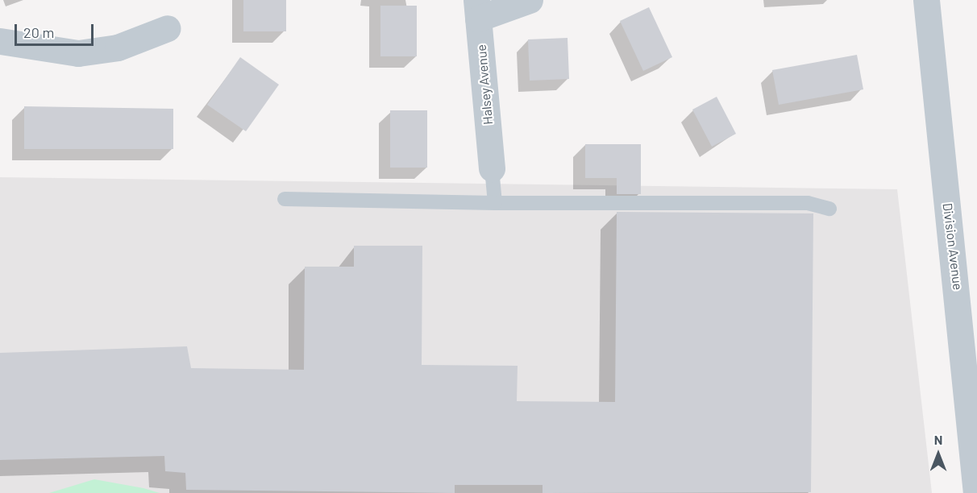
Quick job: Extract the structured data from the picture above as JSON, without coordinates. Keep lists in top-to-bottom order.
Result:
{
  "streets": {
    "street": ["Halsey Avenue", "Division Avenue"]
  },
  "scale_bar": "20 m",
  "north": "top"
}
